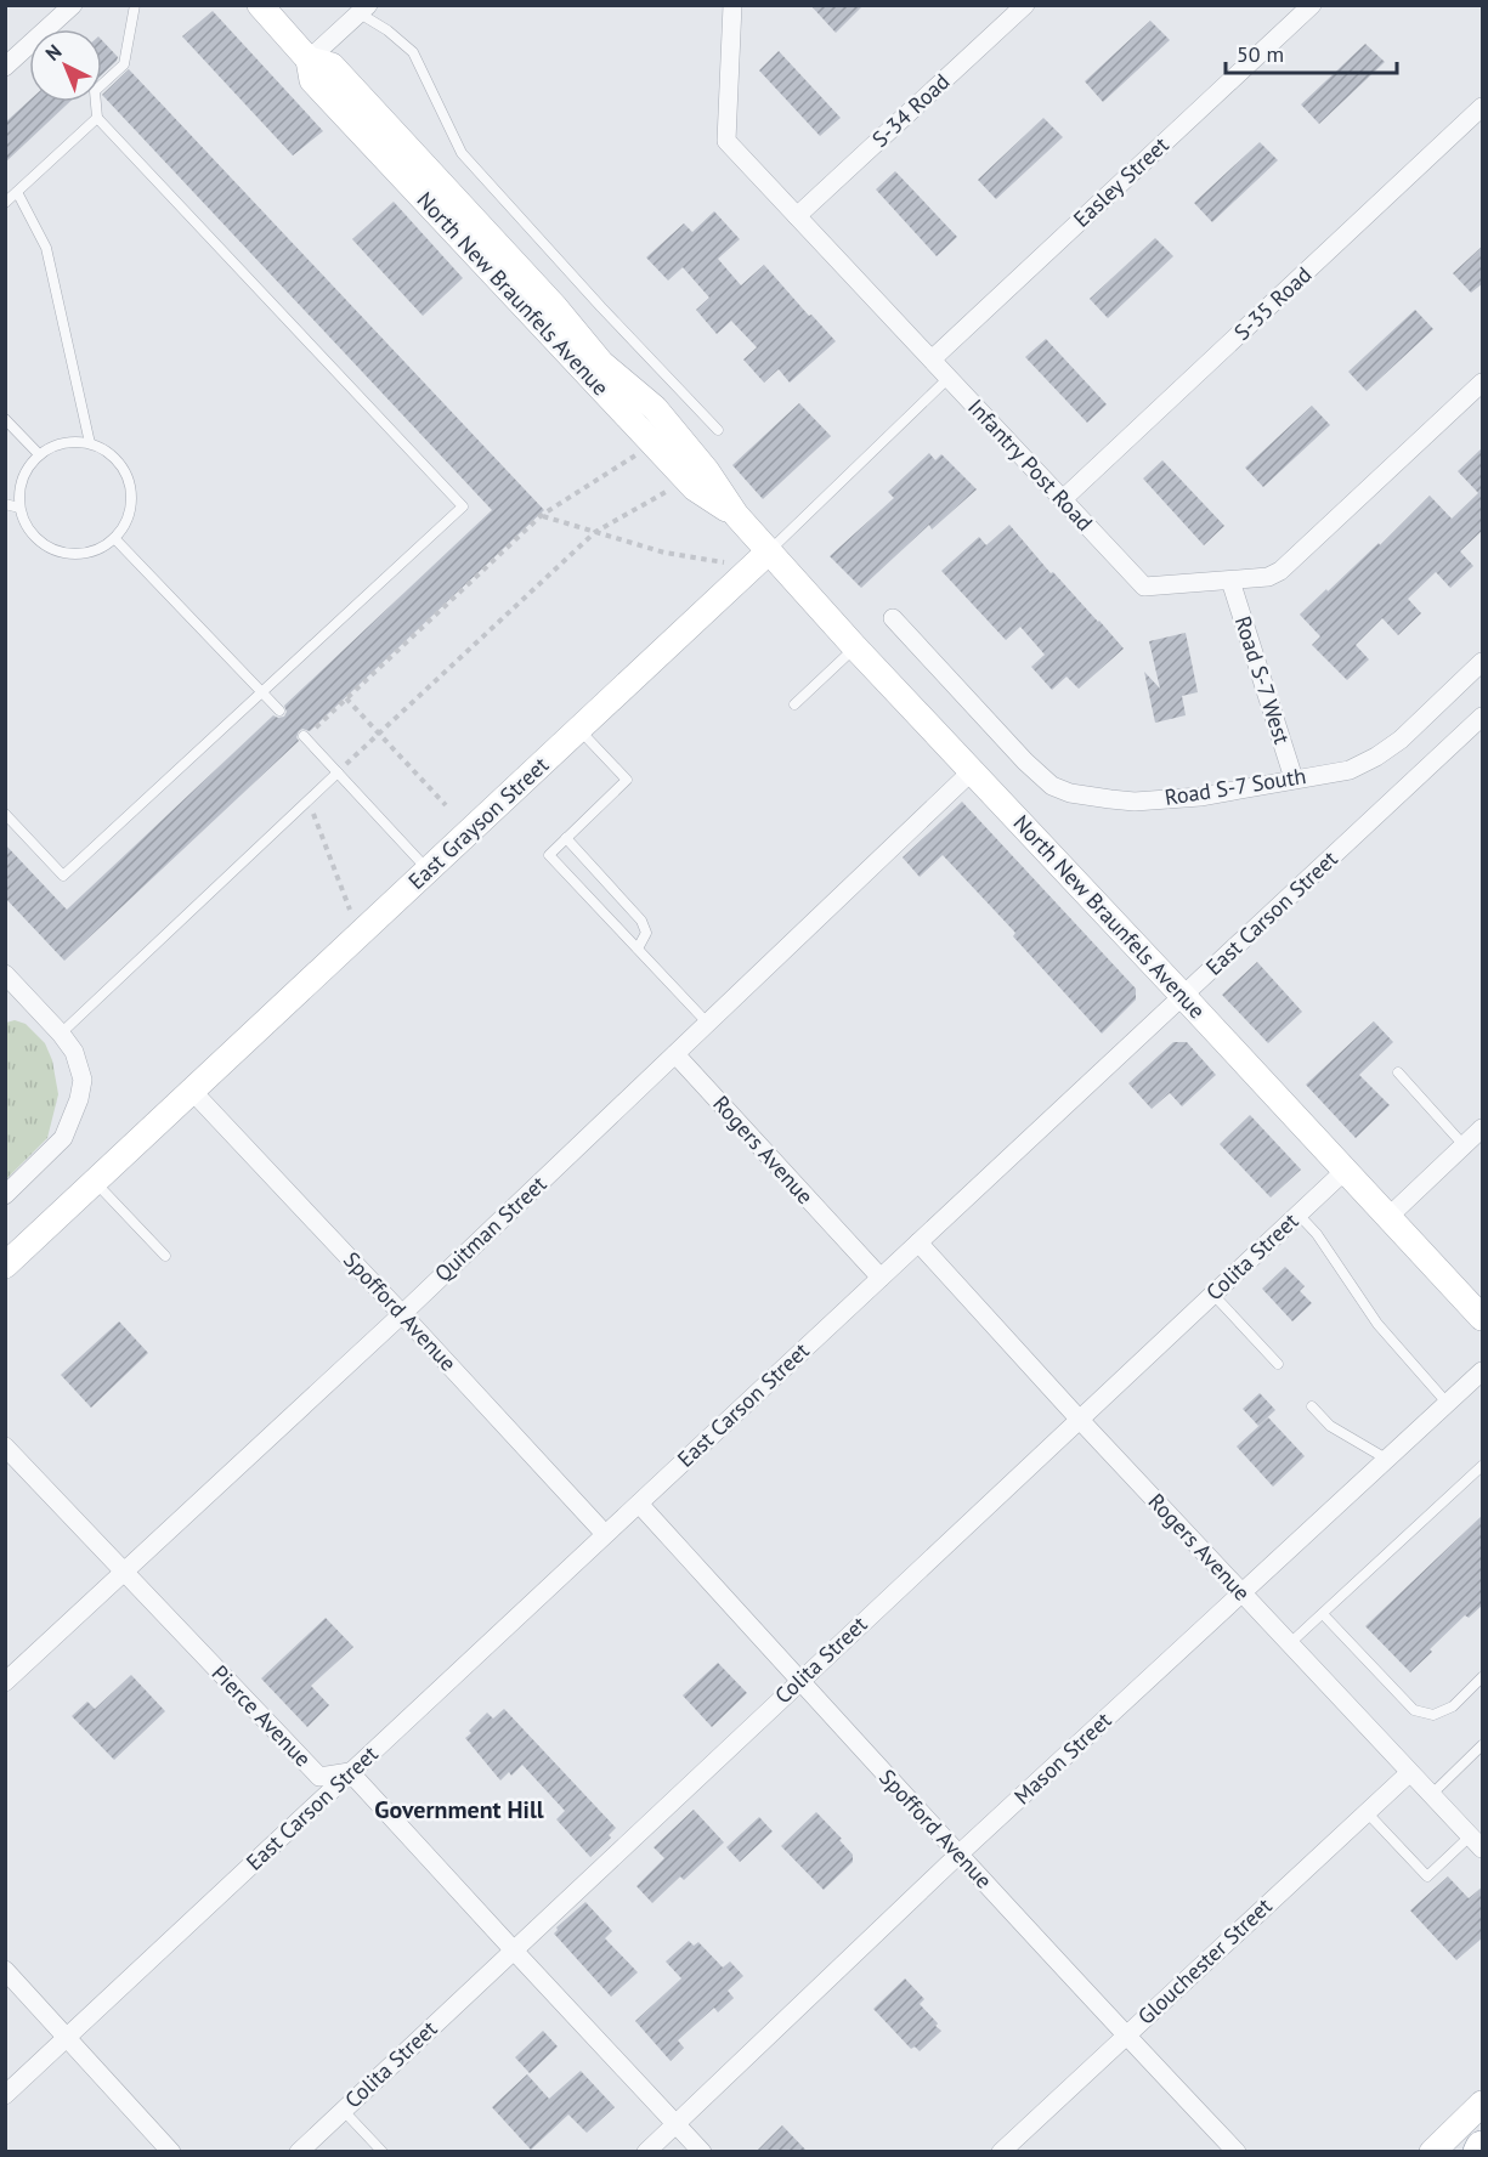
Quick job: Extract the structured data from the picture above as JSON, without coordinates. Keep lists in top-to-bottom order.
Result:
{
  "streets": {
    "street": [
      "S-34 Road",
      "Easley Street",
      "North New Braunfels Avenue",
      "S-35 Road",
      "Infantry Post Road",
      "Road S-7 West",
      "Road S-7 South",
      "East Grayson Street",
      "East Carson Street",
      "Rogers Avenue",
      "Quitman Street",
      "Colita Street",
      "Spofford Avenue",
      "Pierce Avenue",
      "Mason Street",
      "Glouchester Street"
    ]
  },
  "crossings": [
    ["S-34 Road", "Infantry Post Road"],
    ["Easley Street", "Infantry Post Road"],
    ["North New Braunfels Avenue", "East Grayson Street"],
    ["North New Braunfels Avenue", "East Carson Street"],
    ["North New Braunfels Avenue", "Quitman Street"],
    ["North New Braunfels Avenue", "Colita Street"],
    ["S-35 Road", "Infantry Post Road"],
    ["Infantry Post Road", "Road S-7 West"],
    ["Infantry Post Road", "East Grayson Street"],
    ["Road S-7 West", "Road S-7 South"],
    ["East Grayson Street", "Spofford Avenue"],
    ["East Carson Street", "Rogers Avenue"],
    ["East Carson Street", "Spofford Avenue"],
    ["East Carson Street", "Pierce Avenue"],
    ["Rogers Avenue", "Quitman Street"],
    ["Rogers Avenue", "Colita Street"],
    ["Rogers Avenue", "Mason Street"],
    ["Rogers Avenue", "Glouchester Street"],
    ["Quitman Street", "Spofford Avenue"],
    ["Quitman Street", "Pierce Avenue"],
    ["Colita Street", "Spofford Avenue"],
    ["Spofford Avenue", "Mason Street"],
    ["Spofford Avenue", "Glouchester Street"]
  ],
  "districts": ["Government Hill"],
  "scale_bar": "50 m",
  "north": "top left"
}
